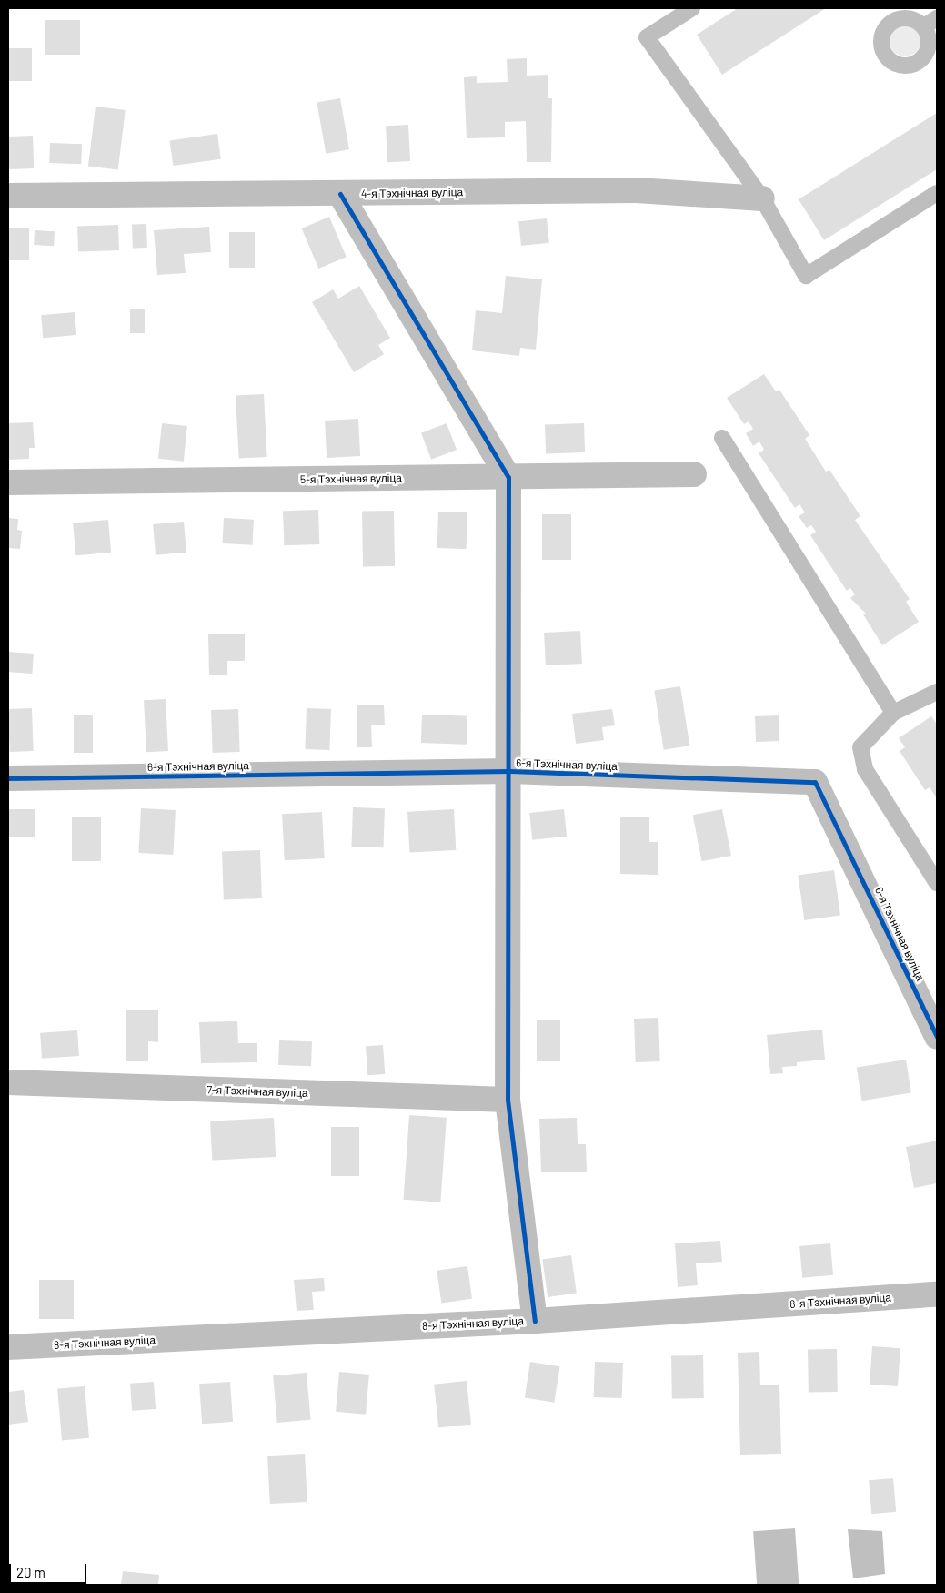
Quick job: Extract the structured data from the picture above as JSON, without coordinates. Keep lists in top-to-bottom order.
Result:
{
  "streets": {
    "street": [
      "4-я Тэхнічная вуліца",
      "5-я Тэхнічная вуліца",
      "6-я Тэхнічная вуліца",
      "7-я Тэхнічная вуліца",
      "8-я Тэхнічная вуліца"
    ]
  },
  "scale_bar": "20 m"
}
